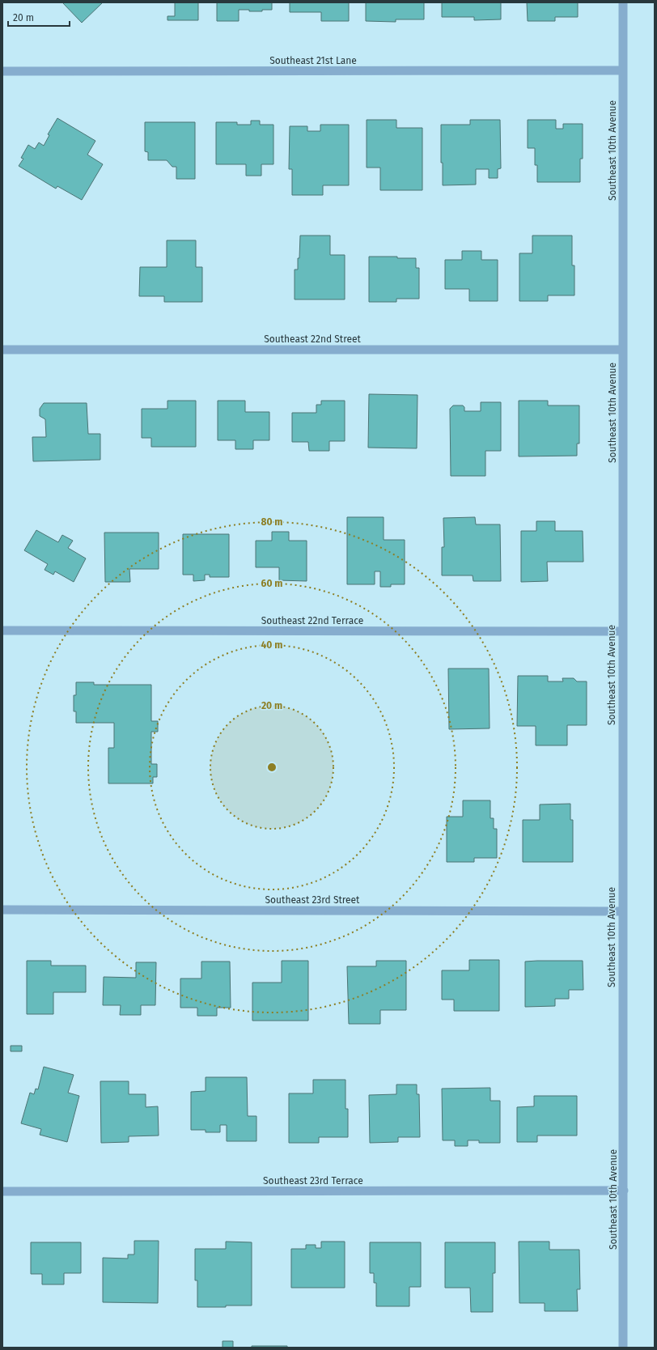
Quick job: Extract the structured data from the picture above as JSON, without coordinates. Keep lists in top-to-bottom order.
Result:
{
  "streets": {
    "street": [
      "Southeast 21st Lane",
      "Southeast 10th Avenue",
      "Southeast 22nd Street",
      "Southeast 22nd Terrace",
      "Southeast 23rd Street",
      "Southeast 23rd Terrace"
    ]
  },
  "crossings": [
    ["Southeast 21st Lane", "Southeast 10th Avenue"],
    ["Southeast 10th Avenue", "Southeast 22nd Street"],
    ["Southeast 10th Avenue", "Southeast 22nd Terrace"],
    ["Southeast 10th Avenue", "Southeast 23rd Street"],
    ["Southeast 10th Avenue", "Southeast 23rd Terrace"]
  ],
  "scale_bar": "20 m",
  "rings": [
    "80 m",
    "60 m",
    "40 m",
    "20 m"
  ]
}
